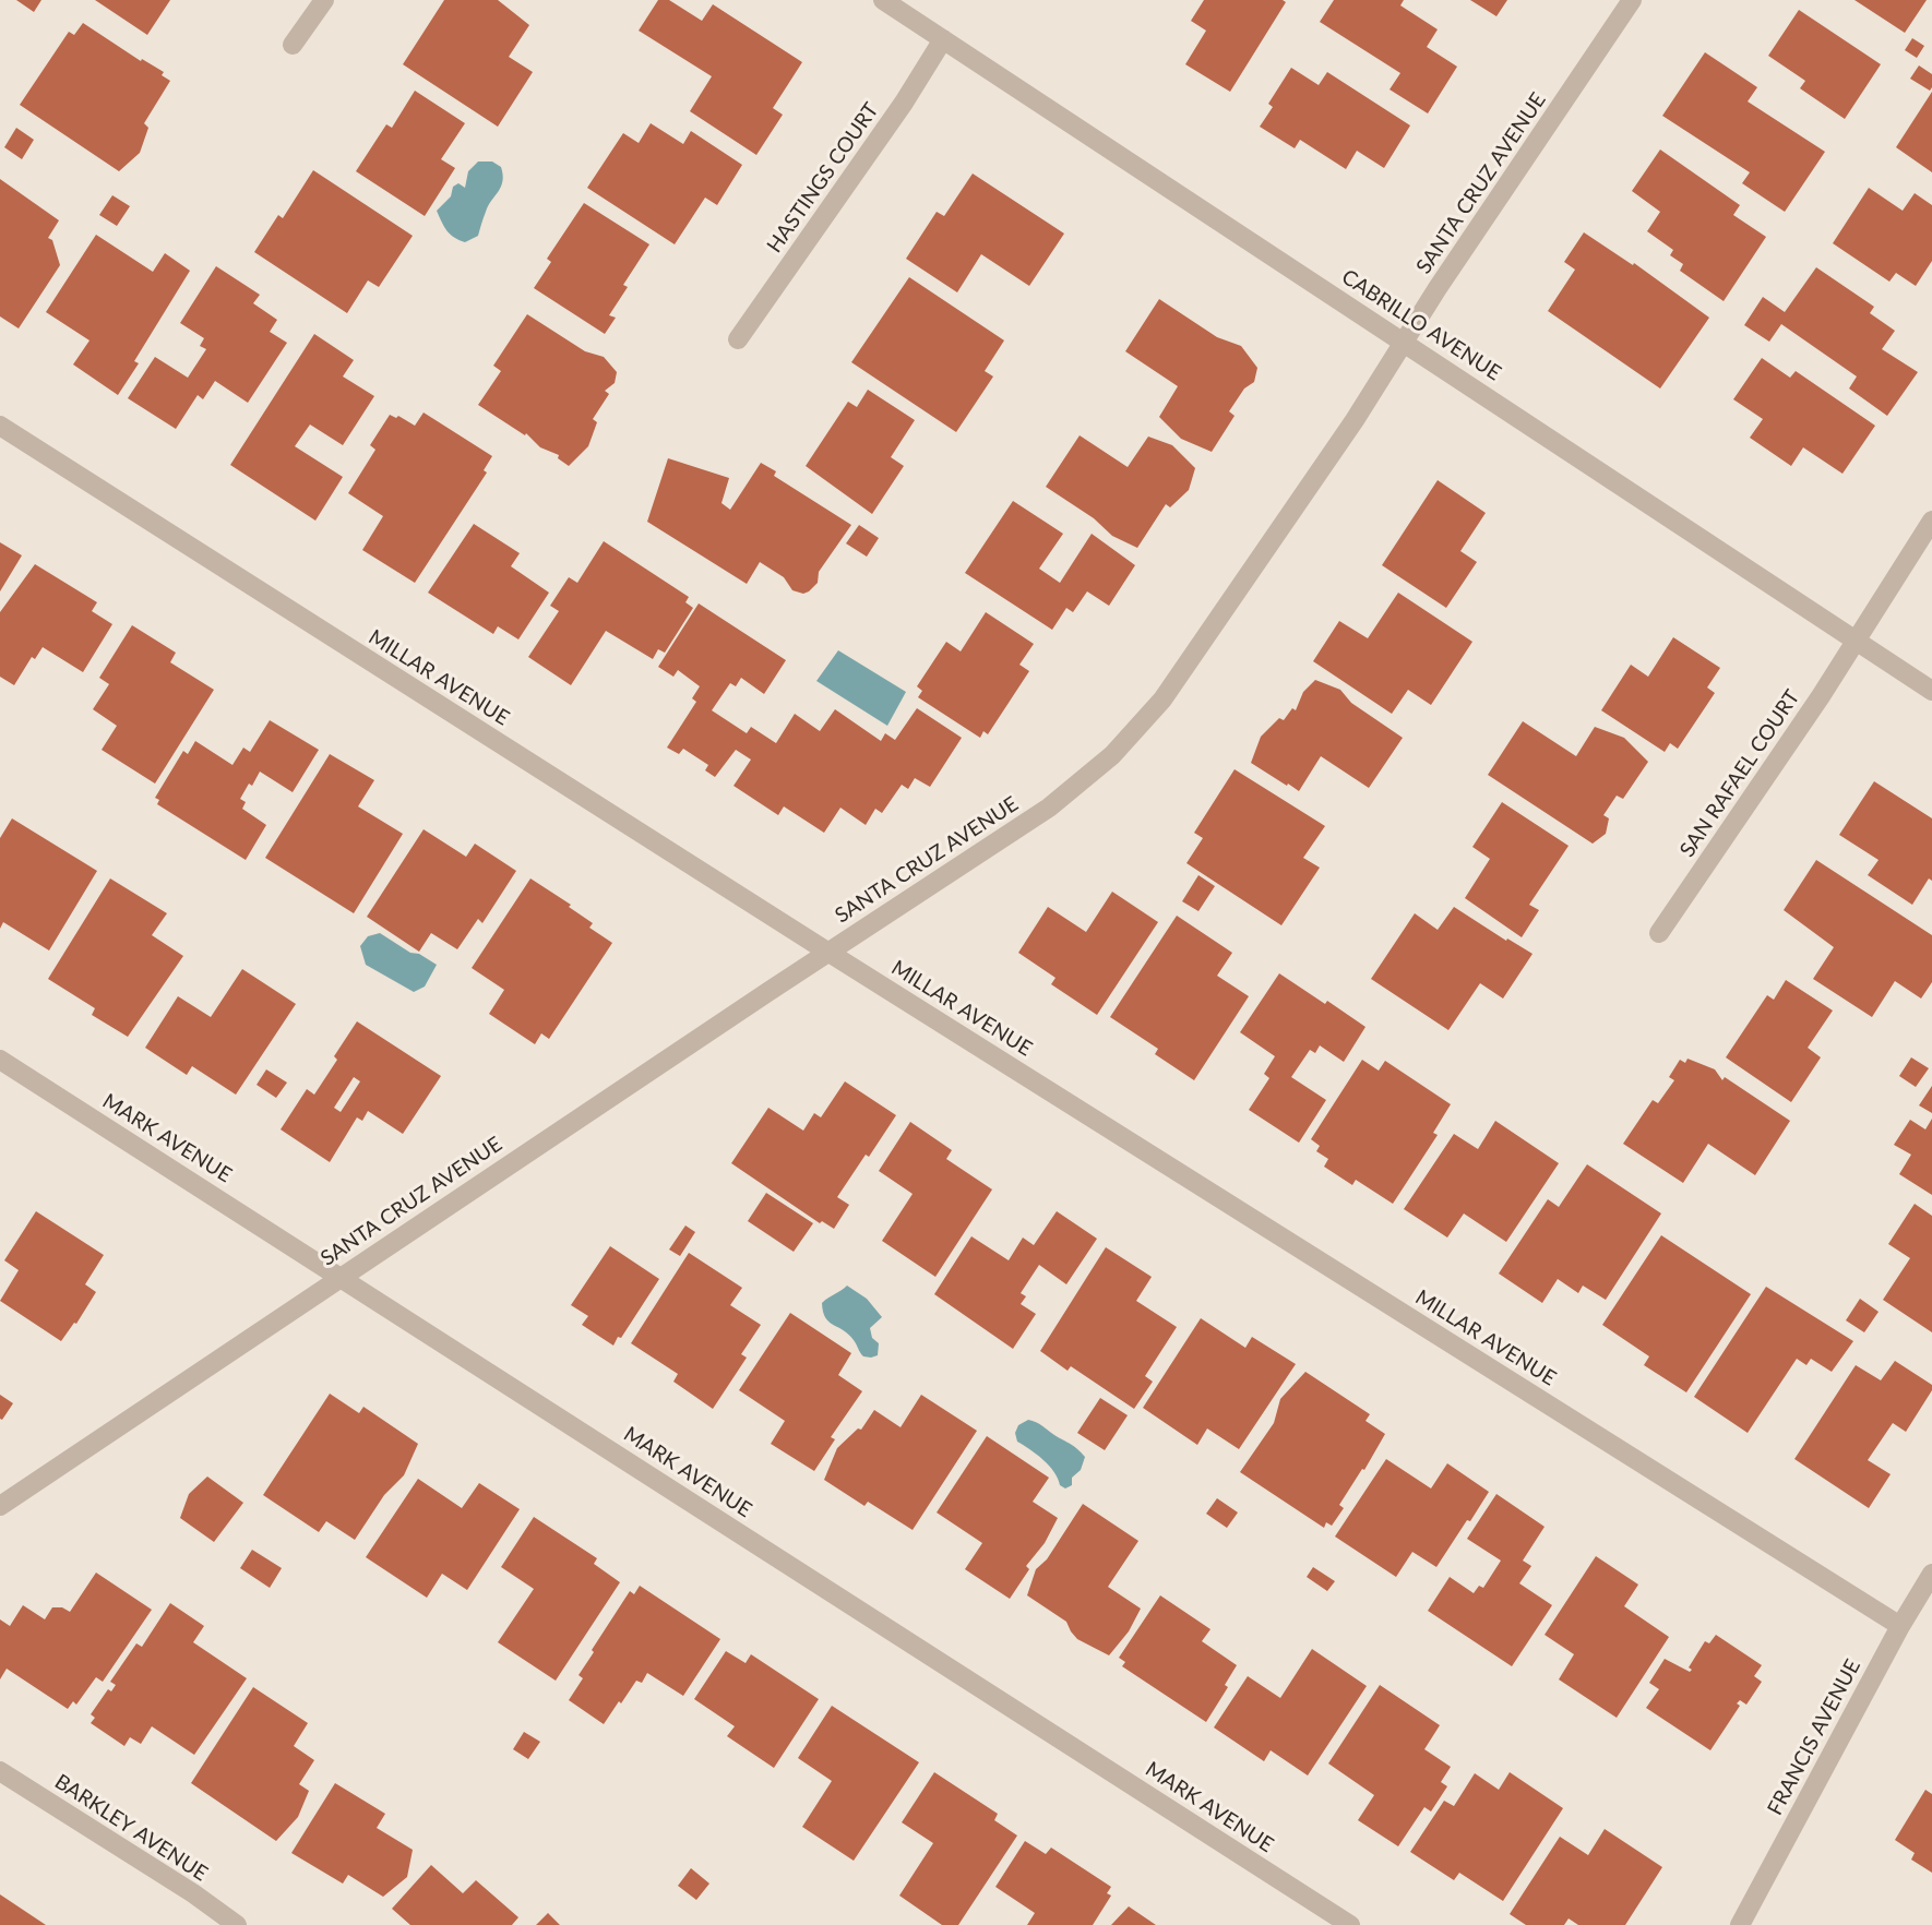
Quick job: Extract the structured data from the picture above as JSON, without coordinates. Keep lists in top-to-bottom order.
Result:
{
  "streets": {
    "street": [
      "HASTINGS COURT",
      "SANTA CRUZ AVENUE",
      "CABRILLO AVENUE",
      "MILLAR AVENUE",
      "SAN RAFAEL COURT",
      "MARK AVENUE",
      "FRANCIS AVENUE",
      "BARKLEY AVENUE"
    ]
  },
  "crossings": [
    ["HASTINGS COURT", "CABRILLO AVENUE"],
    ["SANTA CRUZ AVENUE", "CABRILLO AVENUE"],
    ["SANTA CRUZ AVENUE", "MILLAR AVENUE"],
    ["SANTA CRUZ AVENUE", "MARK AVENUE"],
    ["CABRILLO AVENUE", "SAN RAFAEL COURT"],
    ["MILLAR AVENUE", "FRANCIS AVENUE"]
  ]
}
